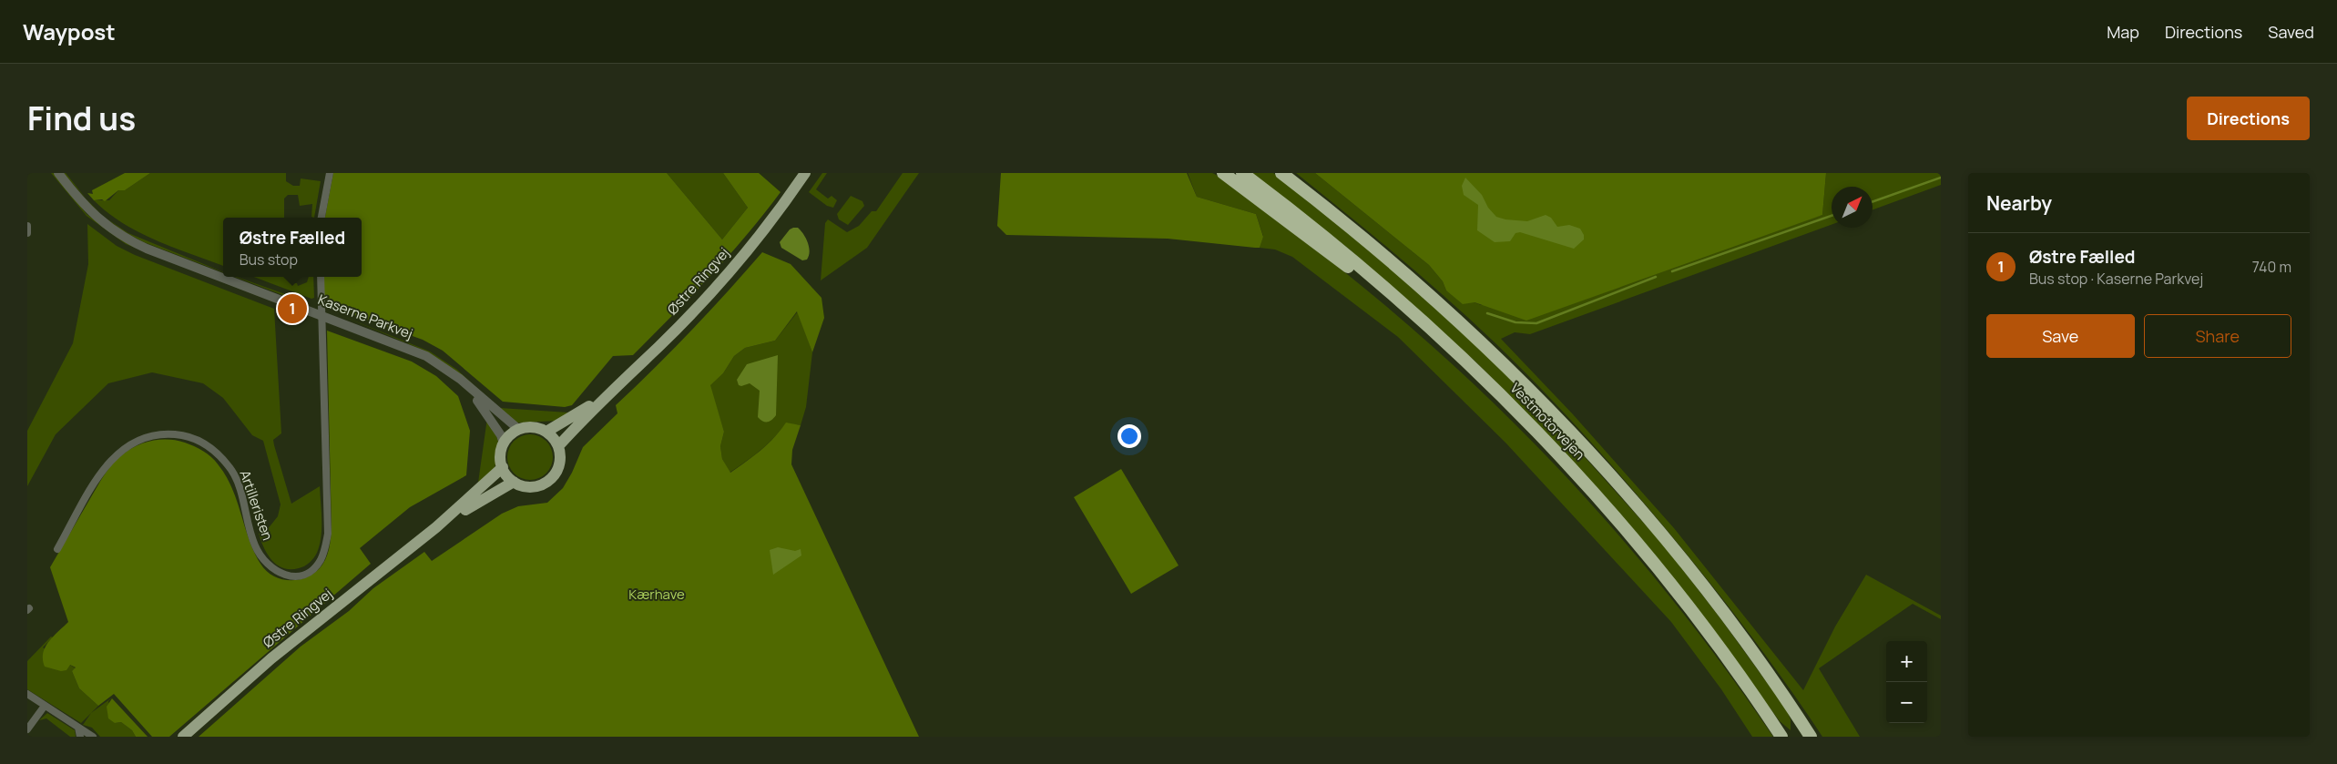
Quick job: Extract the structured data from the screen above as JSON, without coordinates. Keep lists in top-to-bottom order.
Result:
{
  "streets": {
    "highway": ["Vestmotorvejen"],
    "main road": ["Østre Ringvej"],
    "street": ["Kaserne Parkvej", "Artilleristen"]
  },
  "crossings": [
    ["Østre Ringvej", "Kaserne Parkvej"],
    ["Kaserne Parkvej", "Artilleristen"]
  ],
  "parks": ["Kærhave"],
  "north": "top right",
  "page": {
    "header": "Waypost",
    "nav": ["Map", "Directions", "Saved"],
    "title": "Find us",
    "buttons": [
      "Directions",
      ["Save", "Share"]
    ],
    "heading": "Nearby",
    "popup": ["Østre Fælled", "Bus stop"],
    "list": [
      {
        "mark": "1",
        "name": "Østre Fælled",
        "note": "Bus stop · Kaserne Parkvej",
        "value": "740 m"
      }
    ],
    "pins": "1",
    "map_buttons": ["+", "−"]
  }
}
